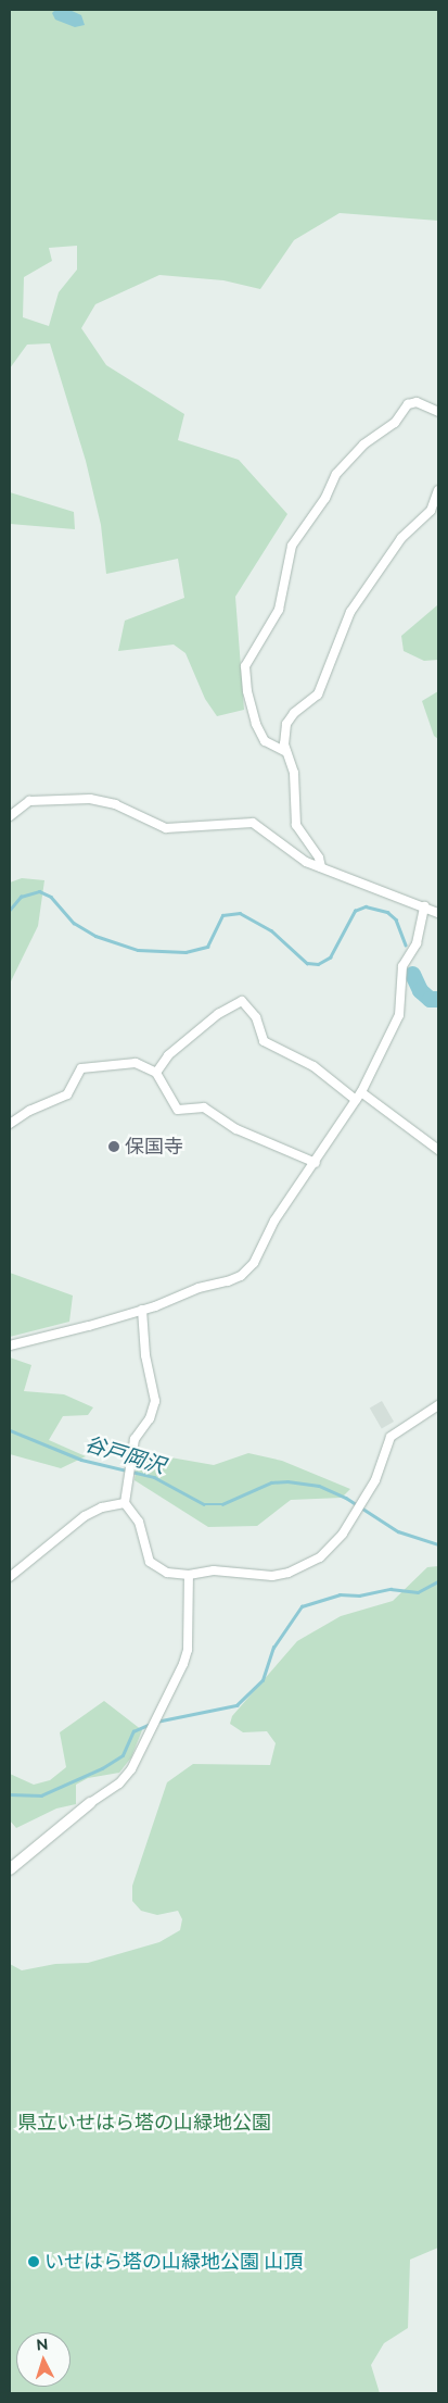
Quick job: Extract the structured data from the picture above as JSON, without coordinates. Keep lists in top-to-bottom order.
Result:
{
  "water": ["谷戸岡沢"],
  "parks": ["県立いせはら塔の山緑地公園"],
  "places": ["保国寺", "いせはら塔の山緑地公園 山頂"],
  "north": "top"
}
